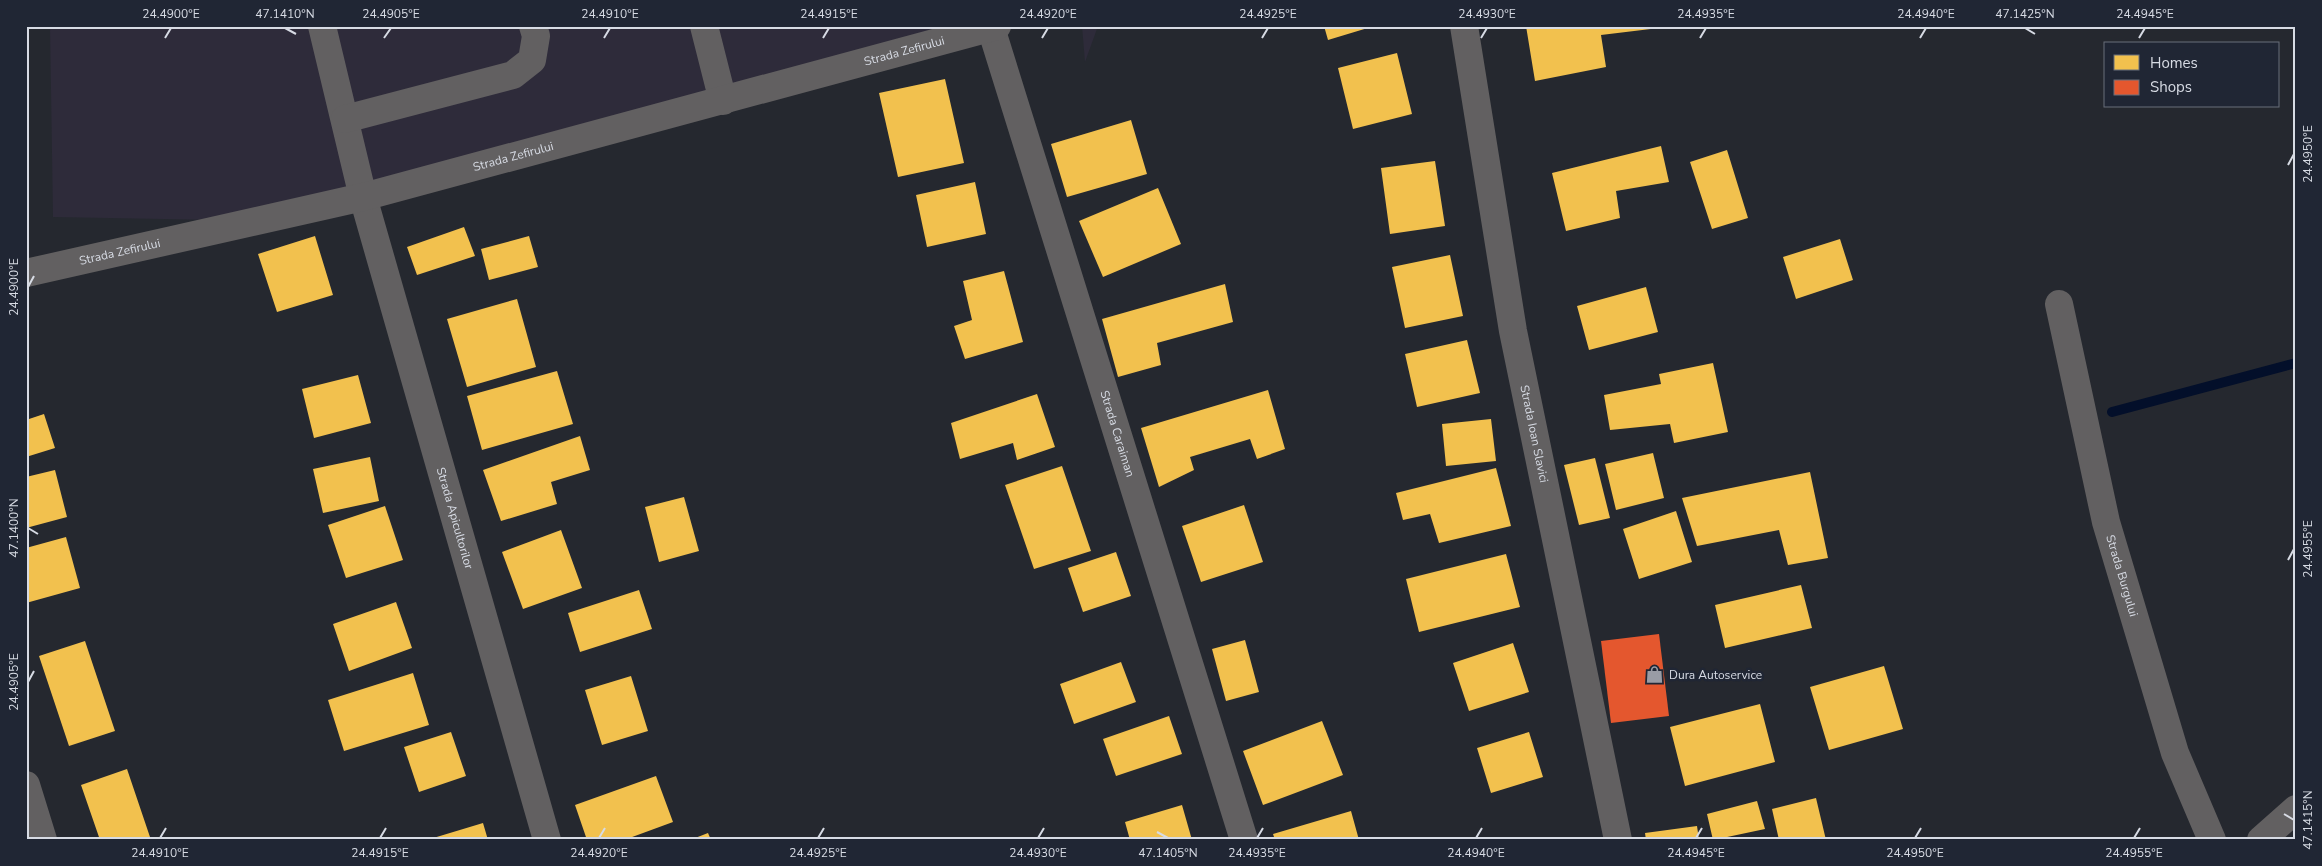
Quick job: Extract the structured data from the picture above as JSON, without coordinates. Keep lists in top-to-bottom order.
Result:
{
  "streets": {
    "street": [
      "Strada Zefirului",
      "Strada Caraiman",
      "Strada Ioan Slavici",
      "Strada Apicultorilor",
      "Strada Burgului"
    ]
  },
  "crossings": [
    ["Strada Zefirului", "Strada Caraiman"],
    ["Strada Zefirului", "Strada Apicultorilor"]
  ],
  "places": {
    "shop": ["Dura Autoservice"]
  },
  "legend": ["Homes", "Shops"],
  "coordinates": [
    "24.4900°E",
    "47.1410°N",
    "24.4905°E",
    "24.4910°E",
    "24.4915°E",
    "24.4920°E",
    "24.4925°E",
    "24.4930°E",
    "24.4935°E",
    "24.4940°E",
    "47.1425°N",
    "24.4945°E",
    "24.4950°E",
    "47.1400°N",
    "24.4955°E",
    "47.1415°N",
    "47.1405°N"
  ]
}
